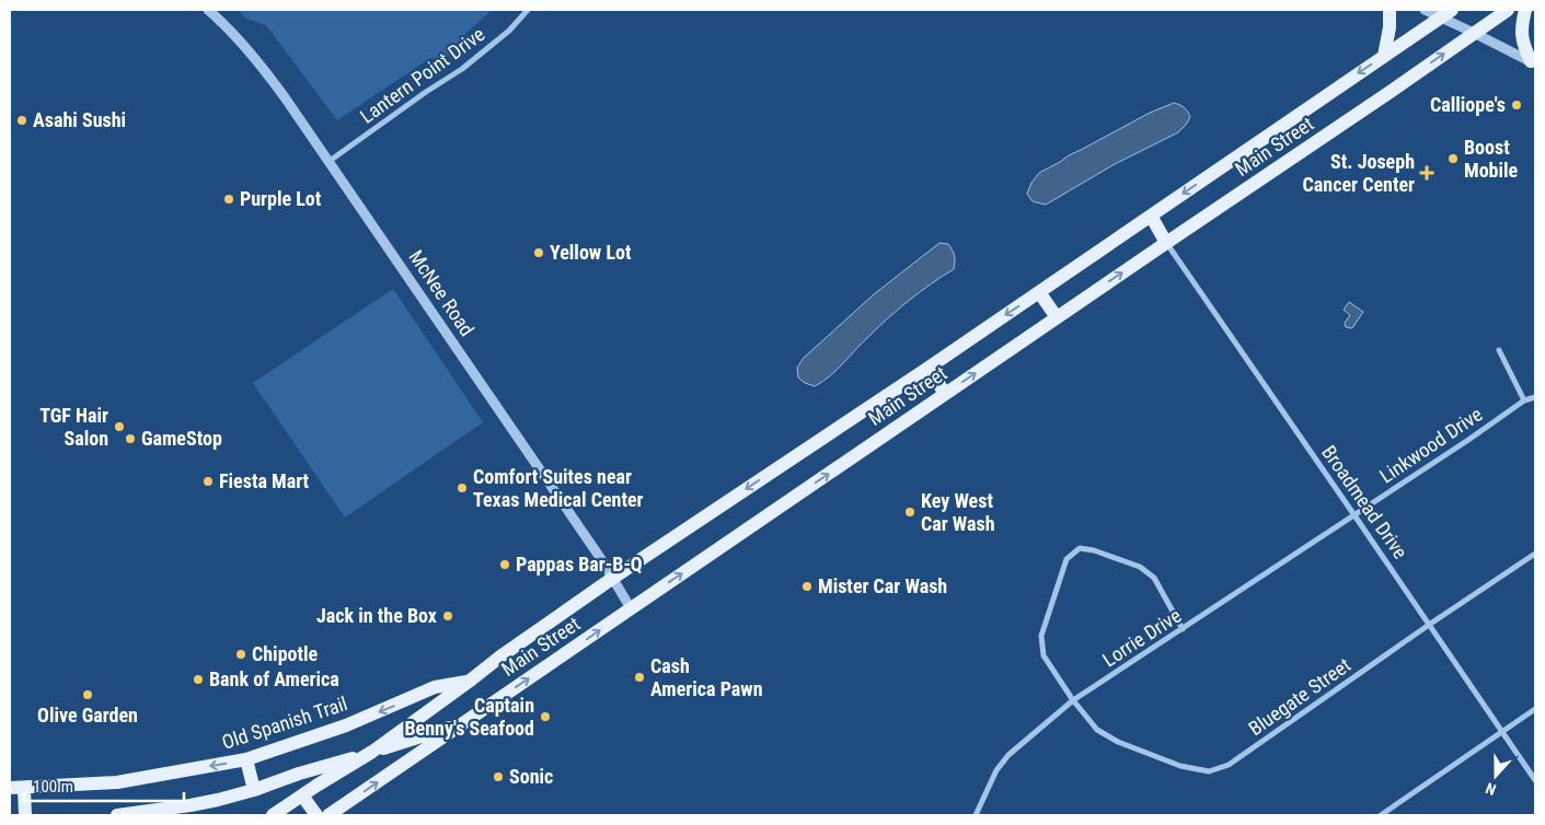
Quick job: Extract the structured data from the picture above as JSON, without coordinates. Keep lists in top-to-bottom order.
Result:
{
  "streets": {
    "main road": ["Main Street", "Old Spanish Trail"],
    "street": [
      "Lantern Point Drive",
      "McNee Road",
      "Linkwood Drive",
      "Broadmead Drive",
      "Lorrie Drive",
      "Bluegate Street"
    ]
  },
  "crossings": [
    ["Lantern Point Drive", "McNee Road"],
    ["Main Street", "McNee Road"],
    ["Main Street", "Broadmead Drive"],
    ["Main Street", "Old Spanish Trail"],
    ["Linkwood Drive", "Broadmead Drive"],
    ["Linkwood Drive", "Lorrie Drive"],
    ["Broadmead Drive", "Lorrie Drive"],
    ["Broadmead Drive", "Bluegate Street"],
    ["Lorrie Drive", "Bluegate Street"]
  ],
  "places": {
    "other": [
      "Calliope's",
      "Asahi Sushi",
      "Boost Mobile",
      "Purple Lot",
      "Yellow Lot",
      "TGF Hair Salon",
      "GameStop",
      "Fiesta Mart",
      "Comfort Suites near Texas Medical Center",
      "Key West Car Wash",
      "Pappas Bar-B-Q",
      "Mister Car Wash",
      "Jack in the Box",
      "Chipotle",
      "Cash America Pawn",
      "Bank of America",
      "Olive Garden",
      "Captain Benny's Seafood",
      "Sonic"
    ],
    "health": ["St. Joseph Cancer Center"]
  },
  "scale_bar": "100 m",
  "north": "bottom"
}
